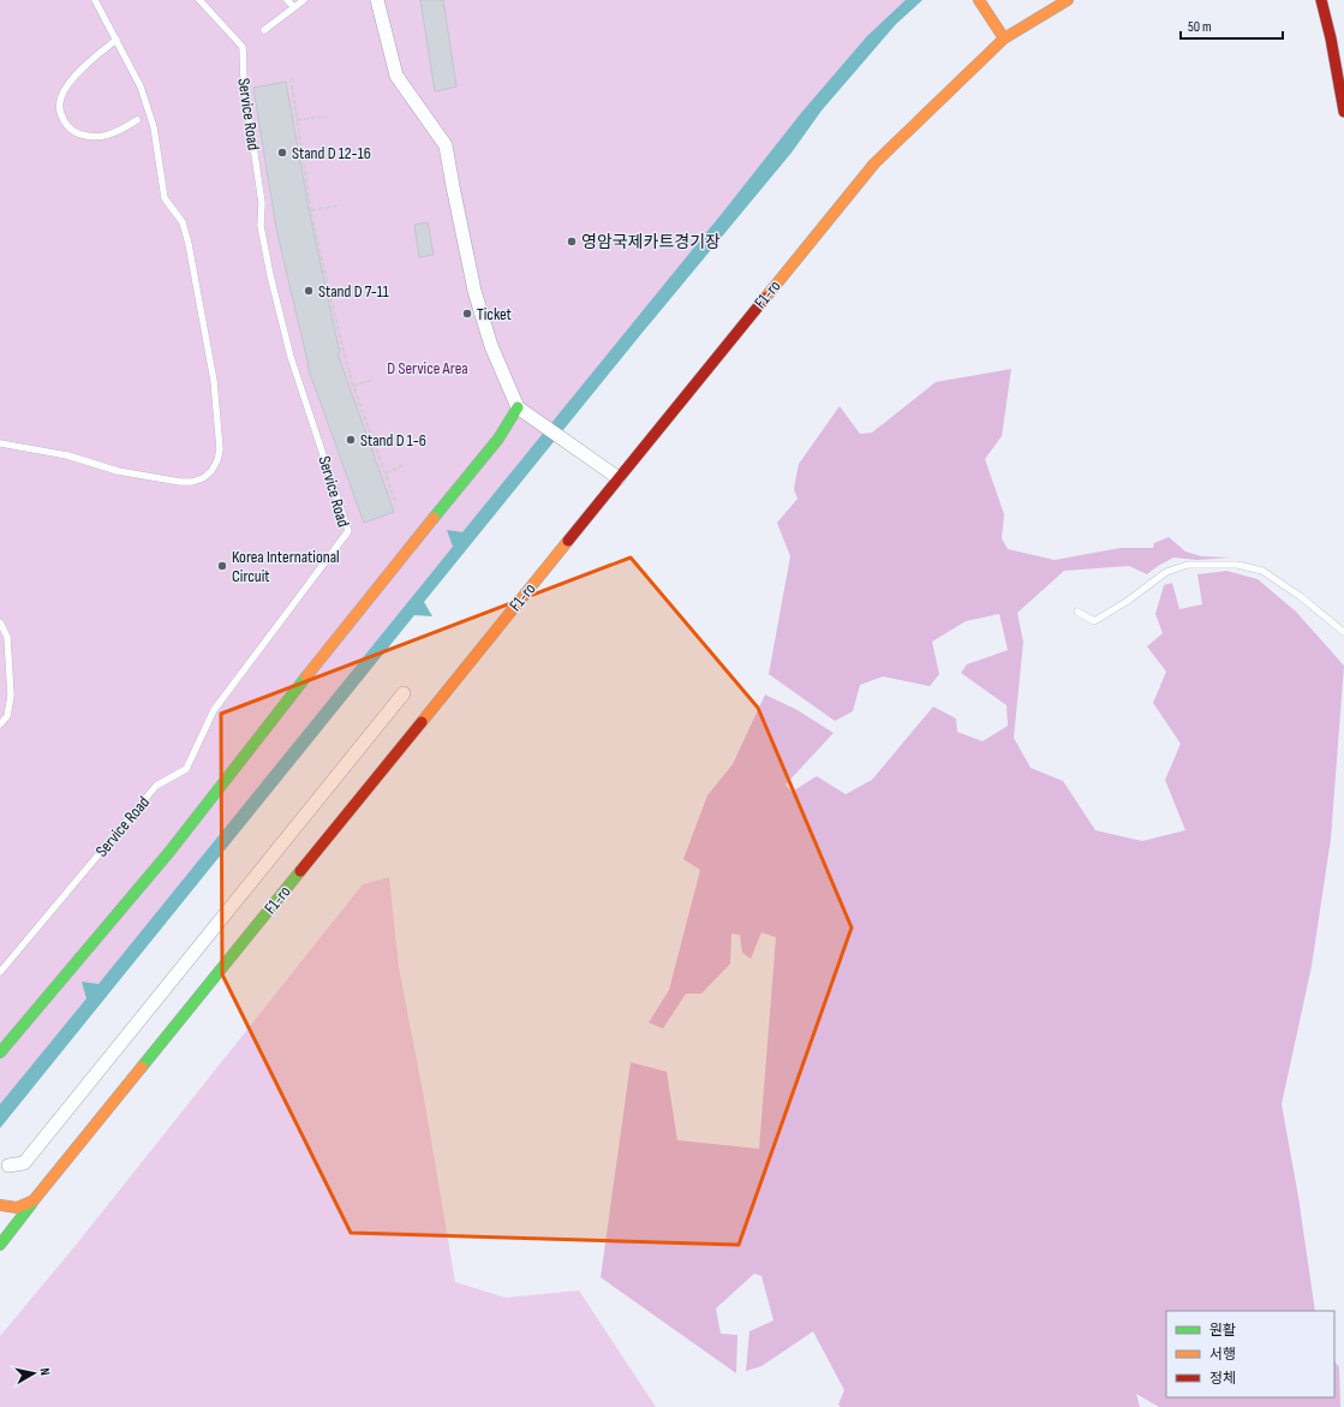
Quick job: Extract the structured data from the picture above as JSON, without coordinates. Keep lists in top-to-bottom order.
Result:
{
  "streets": {
    "main road": ["F1-ro"],
    "lane": ["Service Road"]
  },
  "parks": ["D Service Area"],
  "places": [
    "Stand D 12-16",
    "영암국제카트경기장",
    "Stand D 7-11",
    "Ticket",
    "Stand D 1-6",
    "Korea International Circuit"
  ],
  "legend": ["원활", "서행", "정체"],
  "scale_bar": "50 m",
  "north": "right"
}
